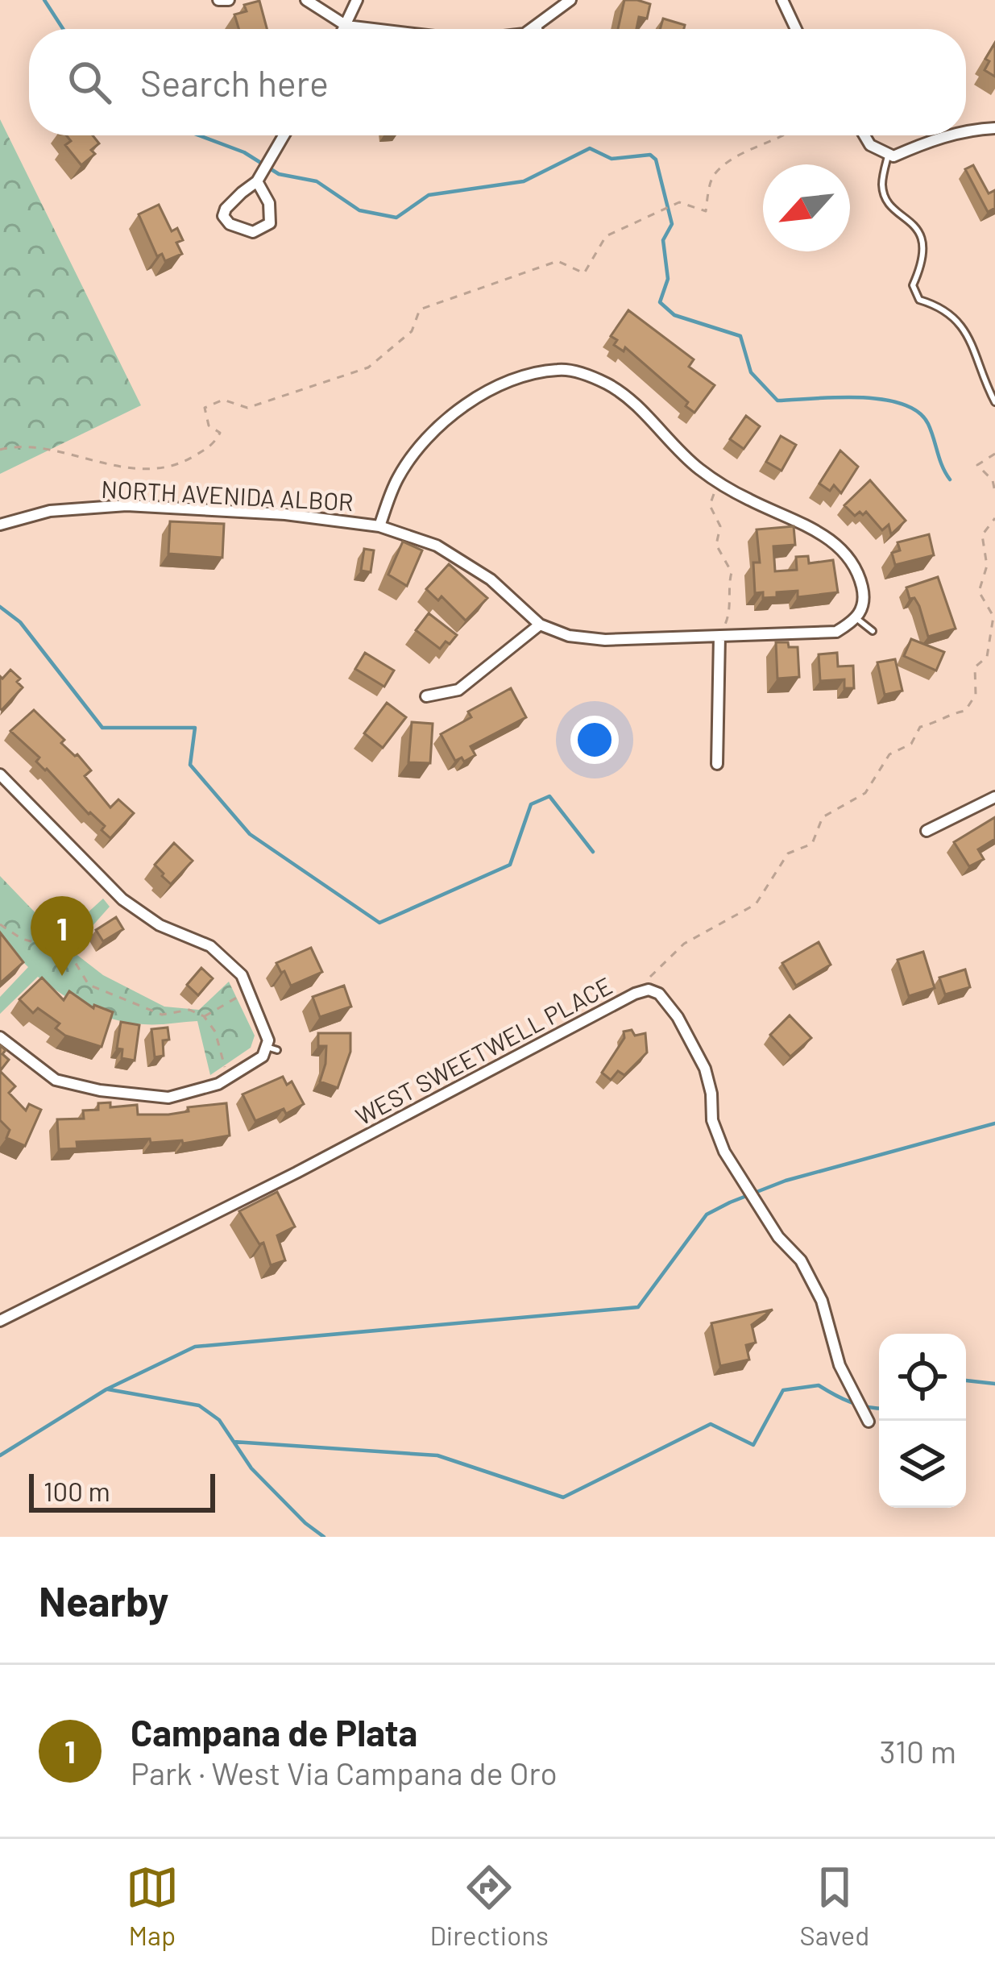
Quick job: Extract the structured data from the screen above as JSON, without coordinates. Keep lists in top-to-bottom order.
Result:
{
  "streets": {
    "street": ["NORTH AVENIDA ALBOR", "WEST SWEETWELL PLACE"]
  },
  "scale_bar": "100 m",
  "north": "bottom left",
  "page": {
    "search": "Search here",
    "pins": "1",
    "scale": "100 m",
    "heading": "Nearby",
    "list": [
      {
        "mark": "1",
        "name": "Campana de Plata",
        "note": "Park · West Via Campana de Oro",
        "value": "310 m"
      }
    ],
    "nav": ["Map", "Directions", "Saved"]
  }
}
